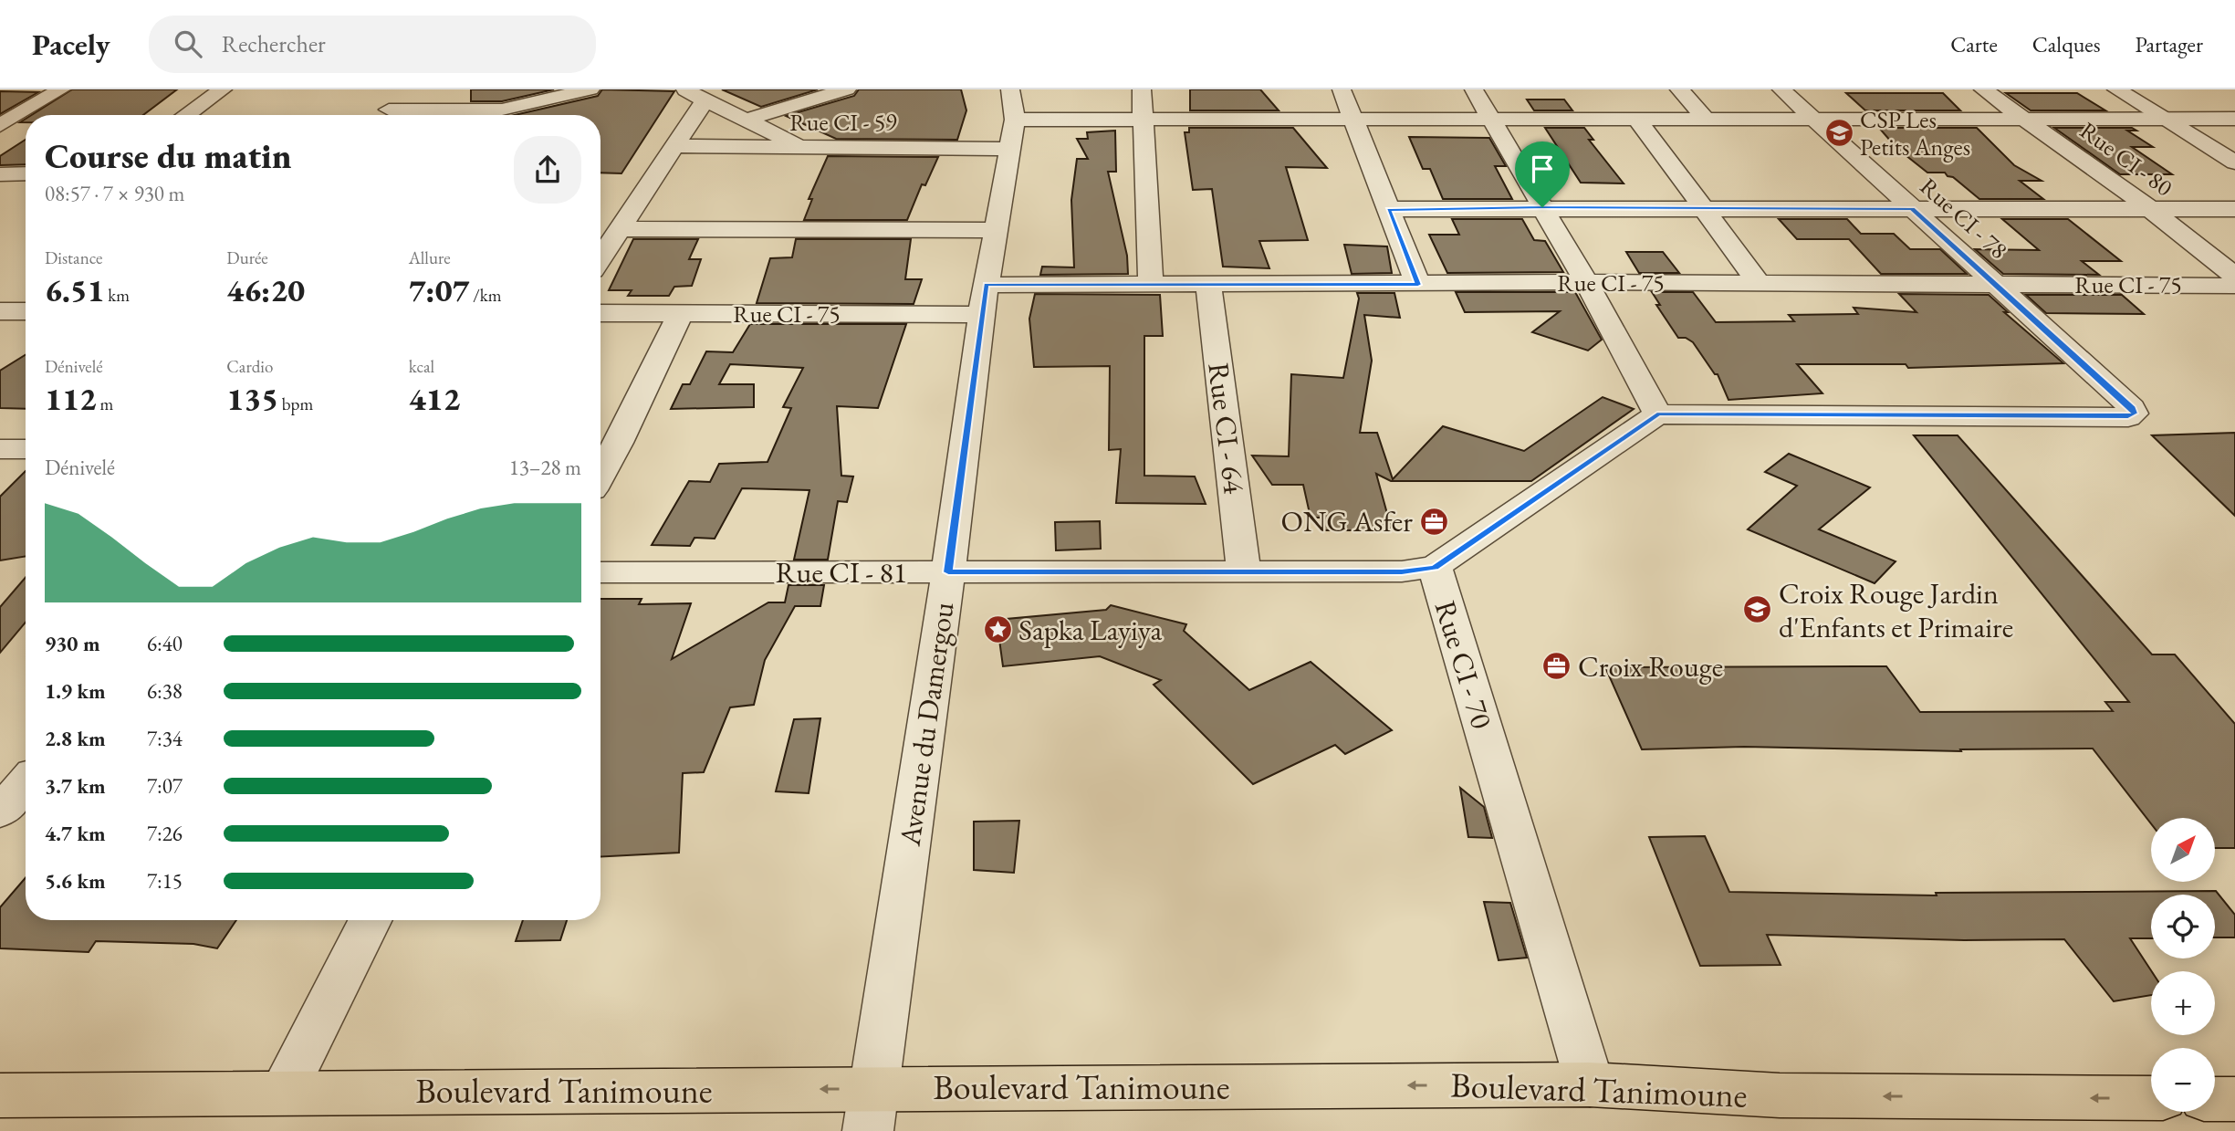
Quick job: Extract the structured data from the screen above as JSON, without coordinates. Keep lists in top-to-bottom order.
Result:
{
  "streets": {
    "main road": ["Boulevard Tanimoune"],
    "street": [
      "Rue CI - 59",
      "Rue CI - 80",
      "Rue CI - 78",
      "Rue CI - 75",
      "Rue CI - 64",
      "Rue CI - 81",
      "Rue CI - 70",
      "Avenue du Damergou"
    ]
  },
  "crossings": [
    ["Rue CI - 59", "Rue CI - 80"],
    ["Rue CI - 59", "Rue CI - 78"],
    ["Rue CI - 59", "Avenue du Damergou"],
    ["Rue CI - 78", "Rue CI - 75"],
    ["Rue CI - 78", "Rue CI - 70"],
    ["Rue CI - 75", "Rue CI - 64"],
    ["Rue CI - 75", "Avenue du Damergou"],
    ["Rue CI - 64", "Rue CI - 81"],
    ["Rue CI - 81", "Rue CI - 70"],
    ["Rue CI - 81", "Avenue du Damergou"],
    ["Rue CI - 70", "Boulevard Tanimoune"],
    ["Avenue du Damergou", "Boulevard Tanimoune"]
  ],
  "one_way": ["Boulevard Tanimoune"],
  "places": {
    "school or university": ["CSP Les Petits Anges", "Croix Rouge Jardin d'Enfants et Primaire"],
    "office": ["ONG Asfer", "Croix Rouge"],
    "place": ["Sapka Layiya"]
  },
  "north": "top right",
  "page": {
    "header": "Pacely",
    "search": "Rechercher",
    "nav": ["Carte", "Calques", "Partager"],
    "heading": ["Course du matin", "08:57 · 7 × 930 m"],
    "stats": [
      ["Distance", "6.51 km"],
      ["Durée", "46:20"],
      ["Allure", "7:07 /km"],
      ["Dénivelé", "112 m"],
      ["Cardio", "135 bpm"],
      ["kcal", "412"]
    ],
    "chart": ["Dénivelé", "13–28 m"],
    "list": [
      {
        "name": "930 m",
        "note": "6:40"
      },
      {
        "name": "1.9 km",
        "note": "6:38"
      },
      {
        "name": "2.8 km",
        "note": "7:34"
      },
      {
        "name": "3.7 km",
        "note": "7:07"
      },
      {
        "name": "4.7 km",
        "note": "7:26"
      },
      {
        "name": "5.6 km",
        "note": "7:15"
      }
    ],
    "map_buttons": ["+", "−"]
  }
}
